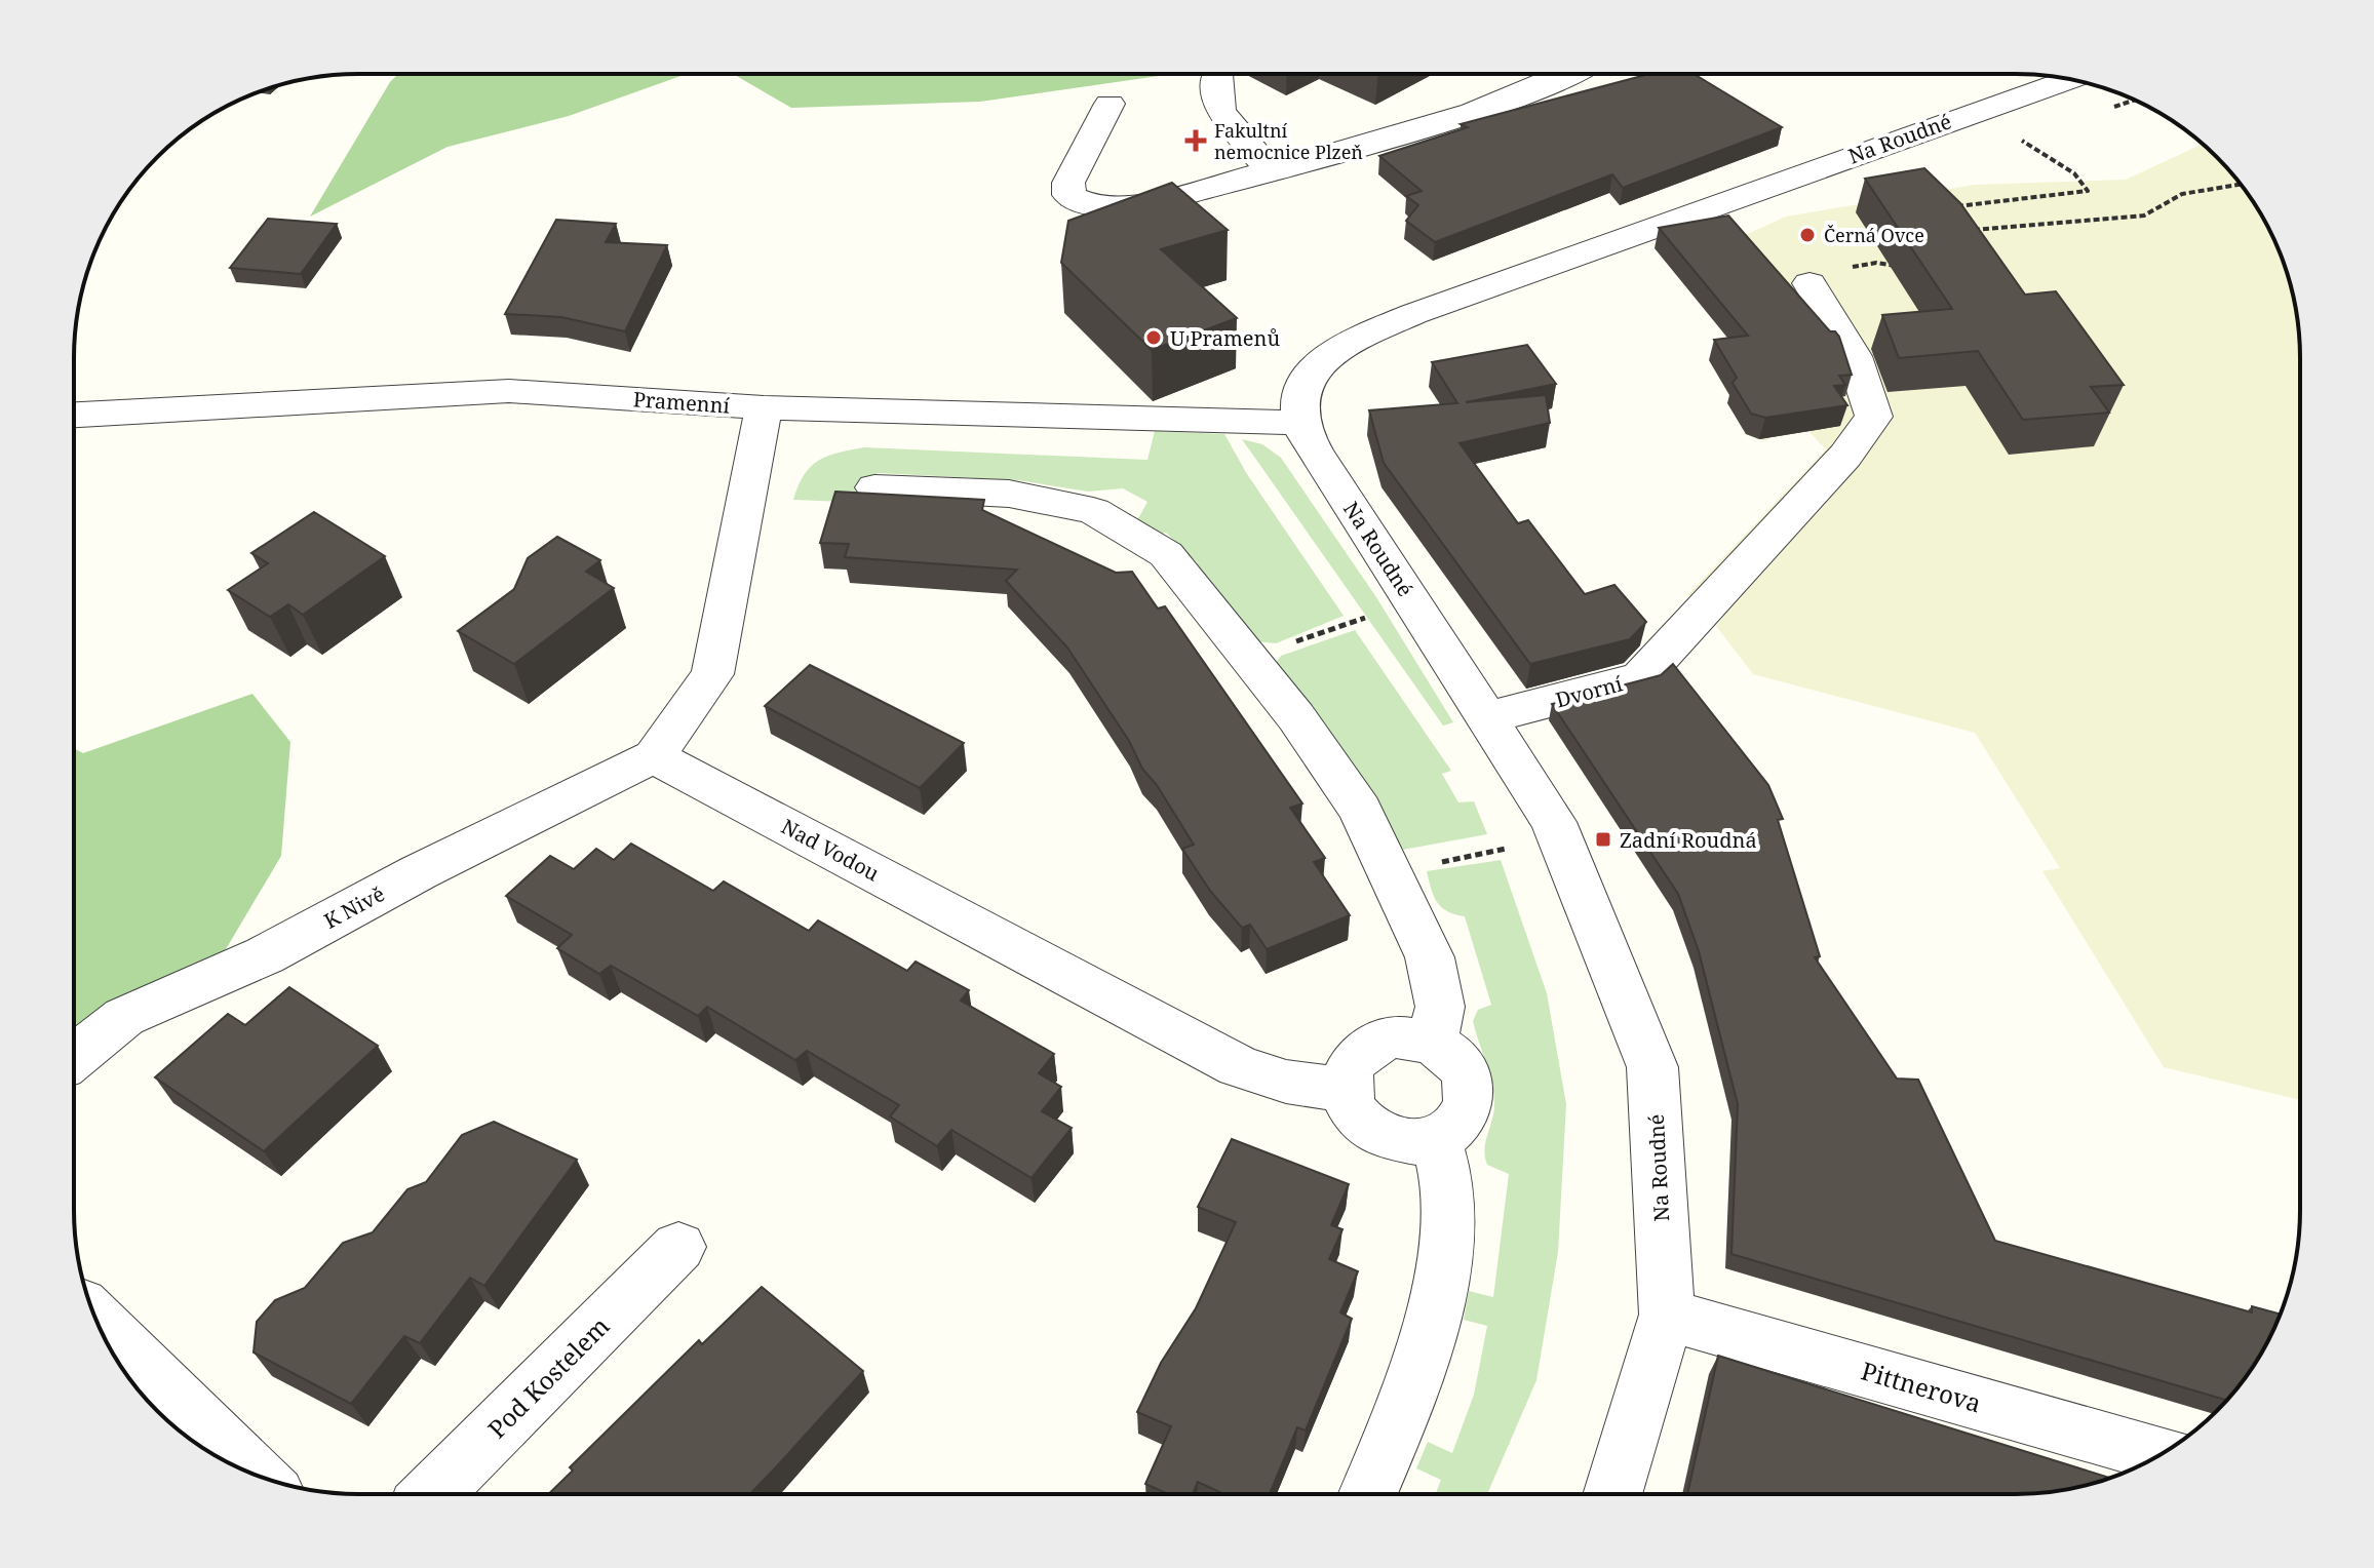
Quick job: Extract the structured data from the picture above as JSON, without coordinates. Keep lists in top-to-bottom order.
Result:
{
  "streets": {
    "street": [
      "Na Roudné",
      "Pramenní",
      "Dvorní",
      "Nad Vodou",
      "K Nivě",
      "Pod Kostelem",
      "Pittnerova"
    ]
  },
  "crossings": [
    ["Na Roudné", "Pramenní"],
    ["Na Roudné", "Dvorní"],
    ["Na Roudné", "Pittnerova"],
    ["Nad Vodou", "K Nivě"]
  ],
  "places": {
    "health": ["Fakultní nemocnice Plzeň"],
    "other": ["Černá Ovce", "U Pramenů"],
    "transit": ["Zadní Roudná"]
  }
}
